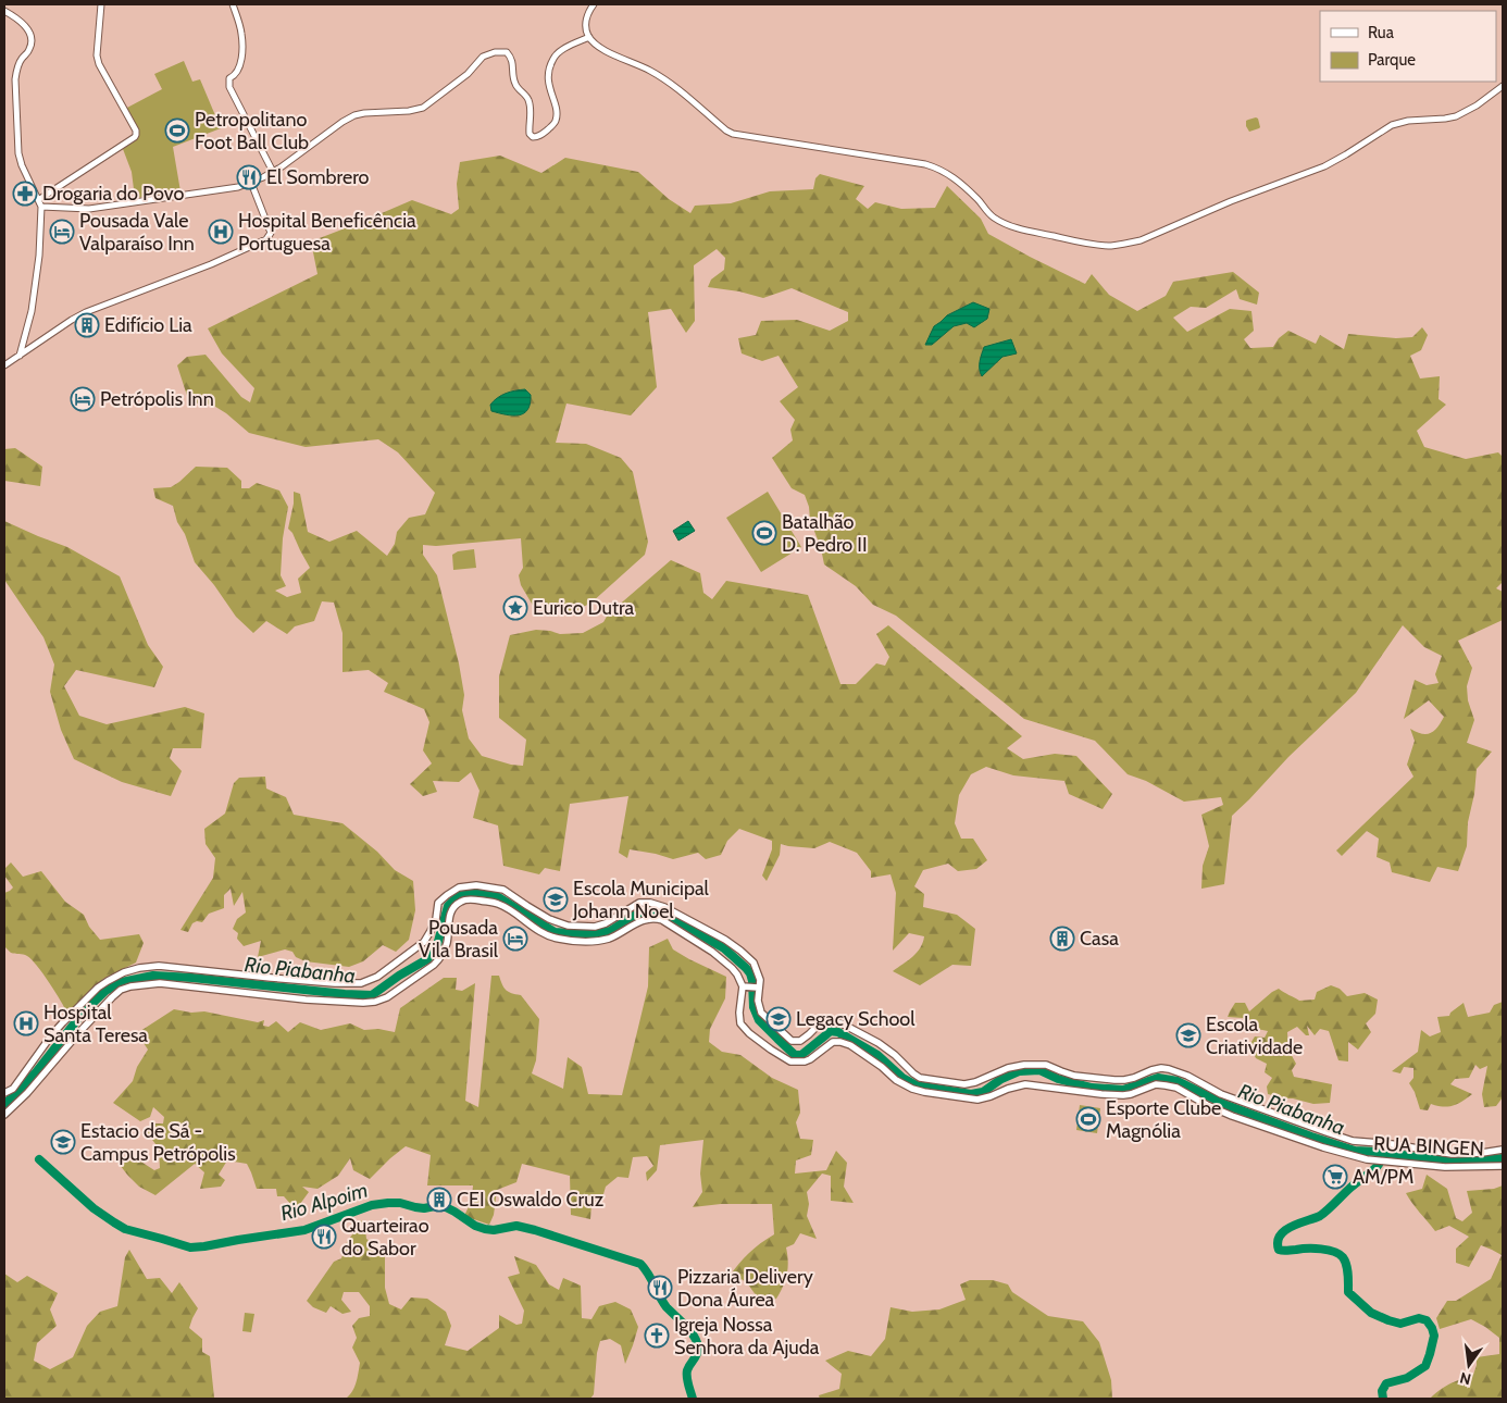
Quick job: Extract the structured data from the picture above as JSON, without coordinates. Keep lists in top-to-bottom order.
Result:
{
  "streets": {
    "main road": ["RUA BINGEN"]
  },
  "water": ["Rio Piabanha", "Rio Alpoim"],
  "places": {
    "sports": ["Petropolitano Foot Ball Club", "Batalhão D. Pedro II", "Esporte Clube Magnólia"],
    "restaurant": ["El Sombrero", "Quarteirao do Sabor", "Pizzaria Delivery Dona Áurea"],
    "pharmacy": ["Drogaria do Povo"],
    "hotel": ["Pousada Vale Valparaíso Inn", "Petrópolis Inn", "Pousada Vila Brasil"],
    "hospital": ["Hospital Beneficência Portuguesa", "Hospital Santa Teresa"],
    "building": ["Edifício Lia", "Casa", "CEI Oswaldo Cruz"],
    "place": ["Eurico Dutra"],
    "school or university": [
      "Escola Municipal Johann Noel",
      "Legacy School",
      "Escola Criatividade",
      "Estacio de Sá - Campus Petrópolis"
    ],
    "supermarket": ["AM/PM"],
    "church": ["Igreja Nossa Senhora da Ajuda"]
  },
  "legend": ["Rua", "Parque"],
  "north": "bottom"
}
